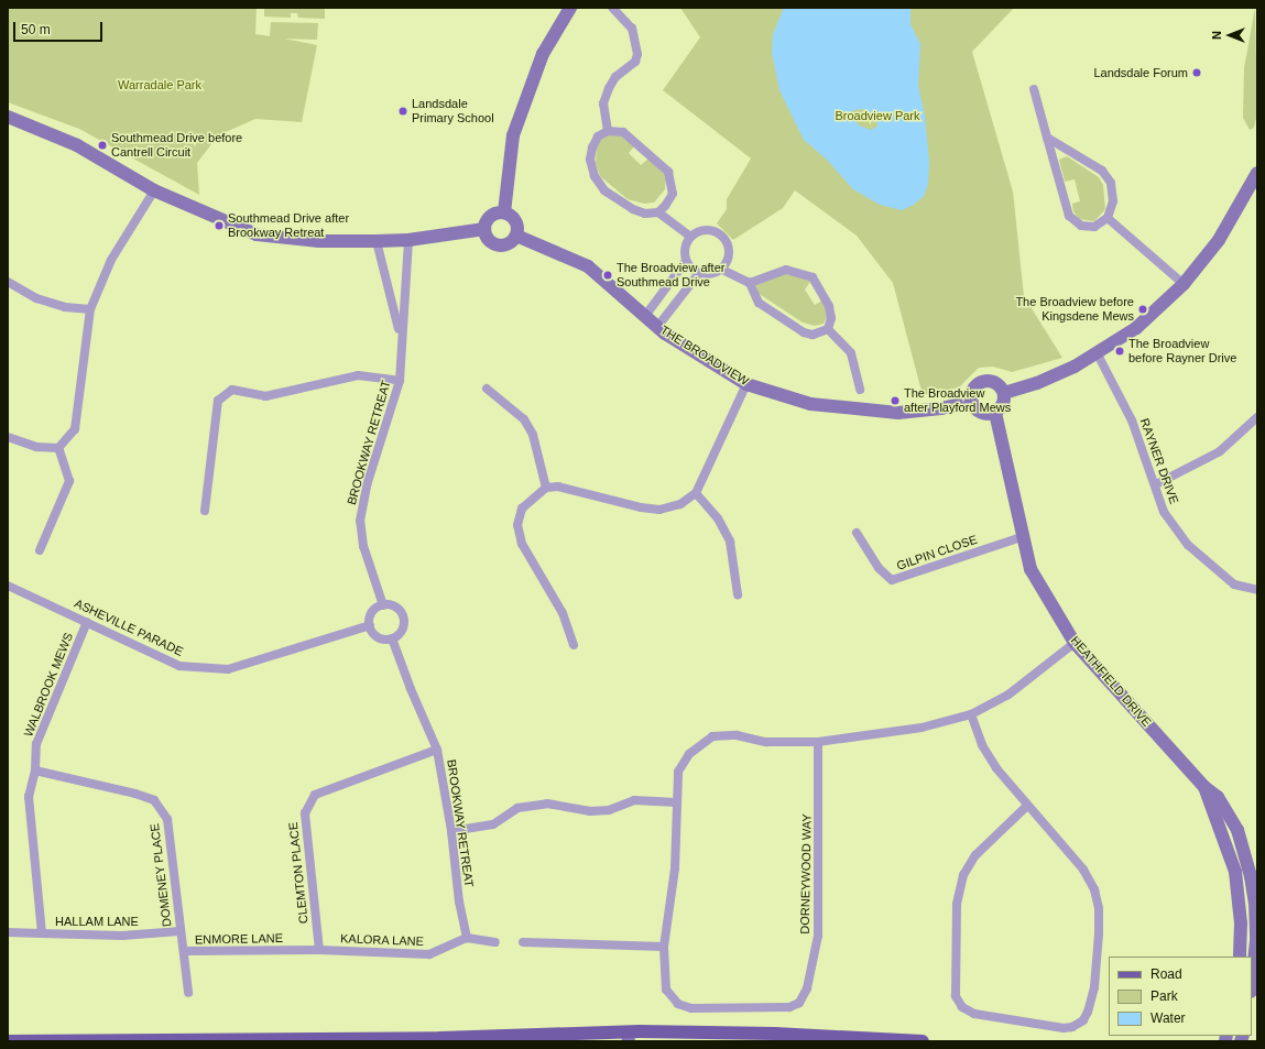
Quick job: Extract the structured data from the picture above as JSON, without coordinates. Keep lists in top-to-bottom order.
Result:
{
  "streets": {
    "street": [
      "THE BROADVIEW",
      "BROOKWAY RETREAT",
      "RAYNER DRIVE",
      "GILPIN CLOSE",
      "ASHEVILLE PARADE",
      "HEATHFIELD DRIVE",
      "WALBROOK MEWS",
      "CLEMTON PLACE",
      "DORNEYWOOD WAY",
      "DOMENEY PLACE",
      "HALLAM LANE",
      "ENMORE LANE",
      "KALORA LANE"
    ]
  },
  "crossings": [
    ["THE BROADVIEW", "HEATHFIELD DRIVE"],
    ["BROOKWAY RETREAT", "ASHEVILLE PARADE"],
    ["BROOKWAY RETREAT", "CLEMTON PLACE"],
    ["BROOKWAY RETREAT", "KALORA LANE"],
    ["GILPIN CLOSE", "HEATHFIELD DRIVE"],
    ["ASHEVILLE PARADE", "WALBROOK MEWS"],
    ["HEATHFIELD DRIVE", "DORNEYWOOD WAY"],
    ["WALBROOK MEWS", "DOMENEY PLACE"],
    ["WALBROOK MEWS", "HALLAM LANE"],
    ["CLEMTON PLACE", "ENMORE LANE"],
    ["CLEMTON PLACE", "KALORA LANE"],
    ["DOMENEY PLACE", "HALLAM LANE"],
    ["DOMENEY PLACE", "ENMORE LANE"],
    ["ENMORE LANE", "KALORA LANE"]
  ],
  "parks": ["Warradale Park", "Broadview Park"],
  "places": [
    "Landsdale Forum",
    "Landsdale Primary School",
    "Southmead Drive before Cantrell Circuit",
    "Southmead Drive after Brookway Retreat",
    "The Broadview after Southmead Drive",
    "The Broadview before Kingsdene Mews",
    "The Broadview before Rayner Drive",
    "The Broadview after Playford Mews"
  ],
  "legend": ["Road", "Park", "Water"],
  "scale_bar": "50 m",
  "north": "left"
}
